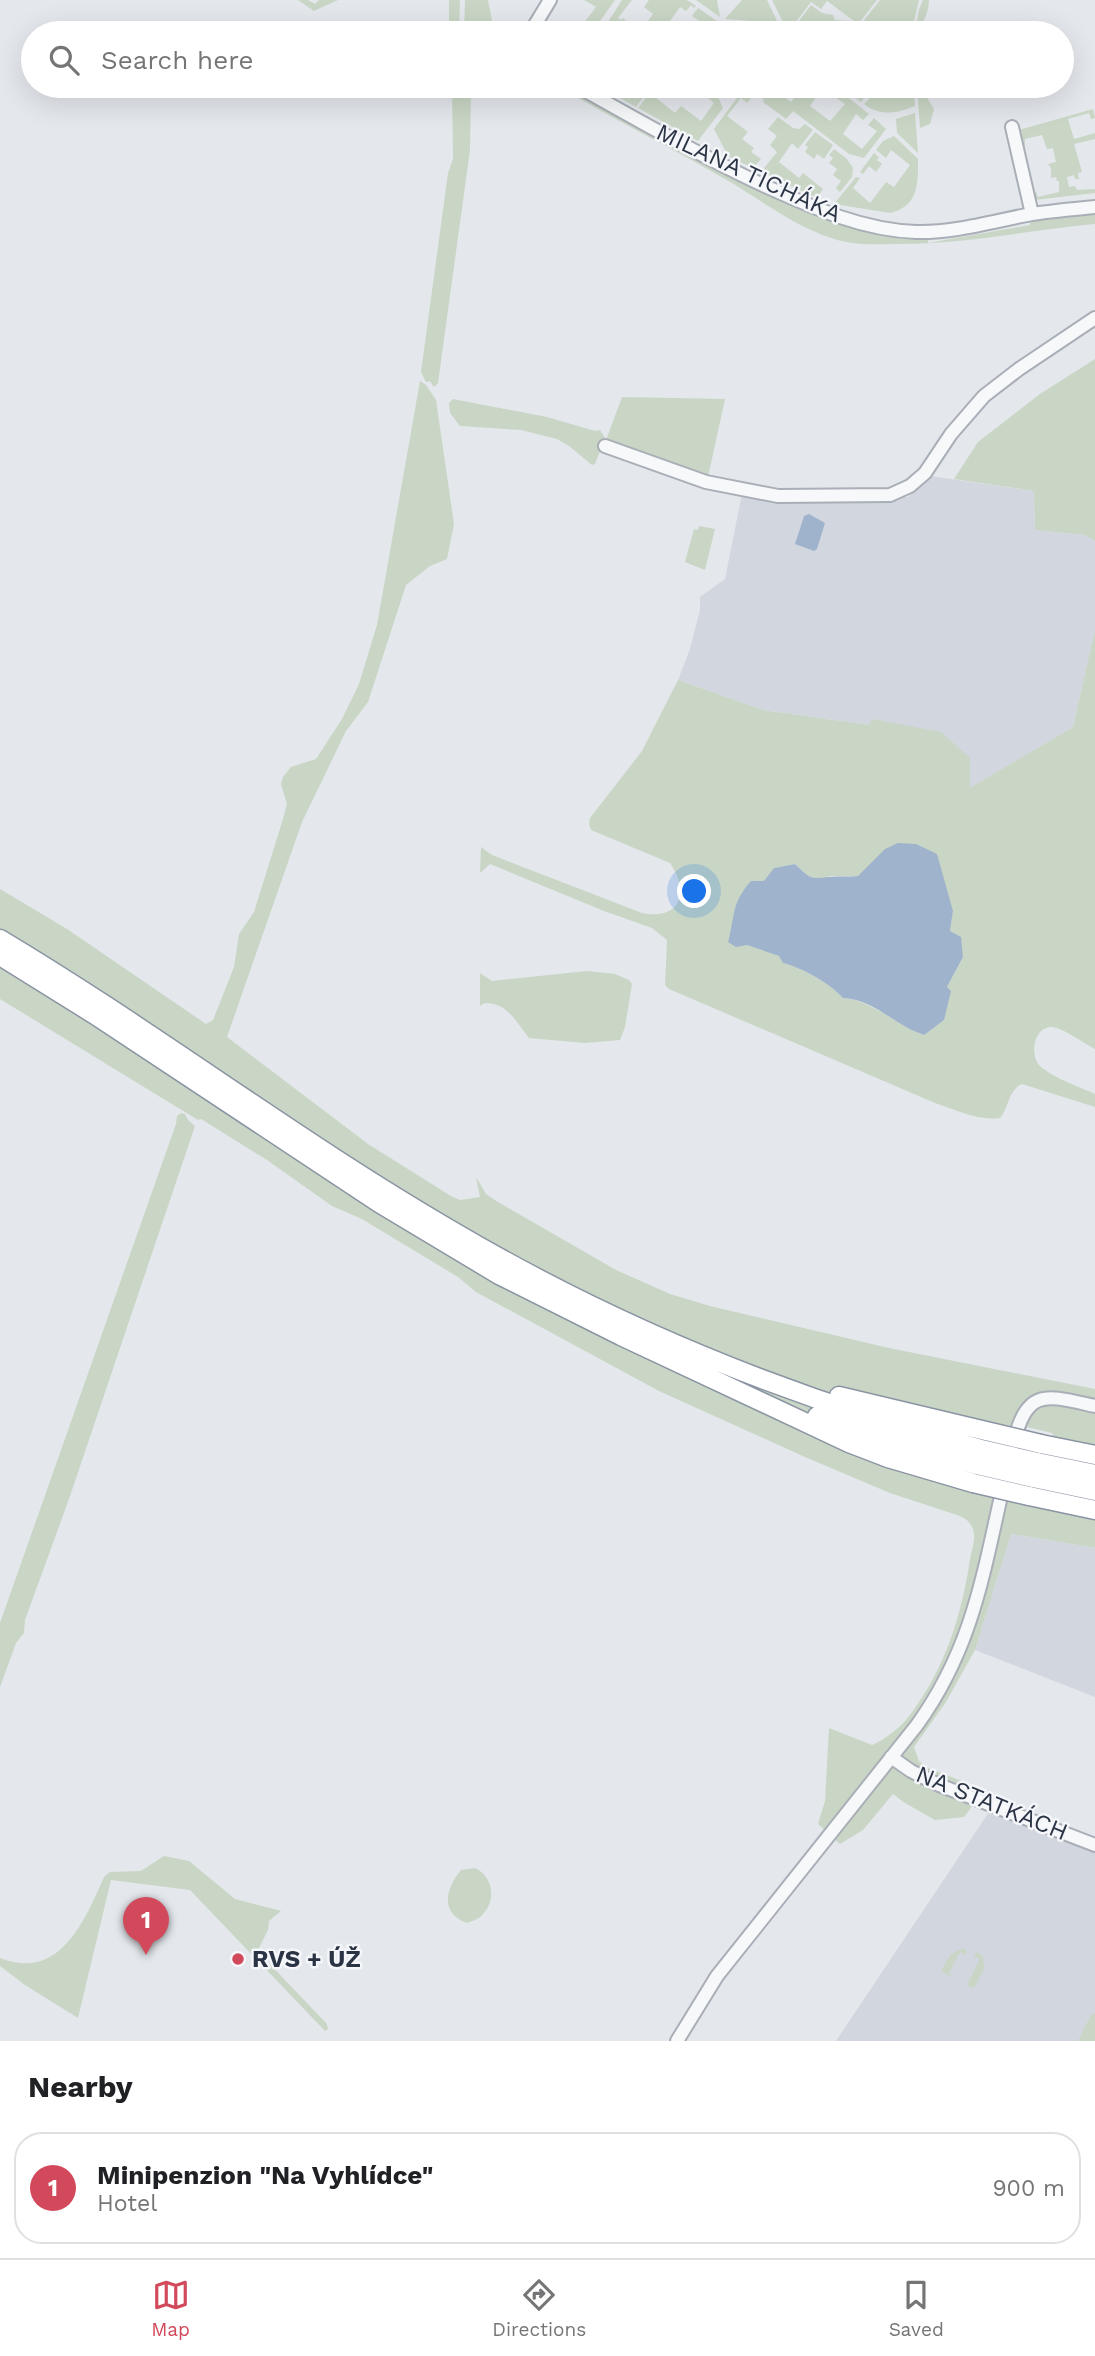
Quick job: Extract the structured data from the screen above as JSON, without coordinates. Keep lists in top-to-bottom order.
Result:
{
  "streets": {
    "street": ["MILANA TICHÁKA", "NA STATKÁCH"]
  },
  "places": ["RVS + ÚŽ"],
  "page": {
    "search": "Search here",
    "pins": "1",
    "heading": "Nearby",
    "list": [
      {
        "mark": "1",
        "name": "Minipenzion \"Na Vyhlídce\"",
        "note": "Hotel",
        "value": "900 m"
      }
    ],
    "nav": ["Map", "Directions", "Saved"]
  }
}
